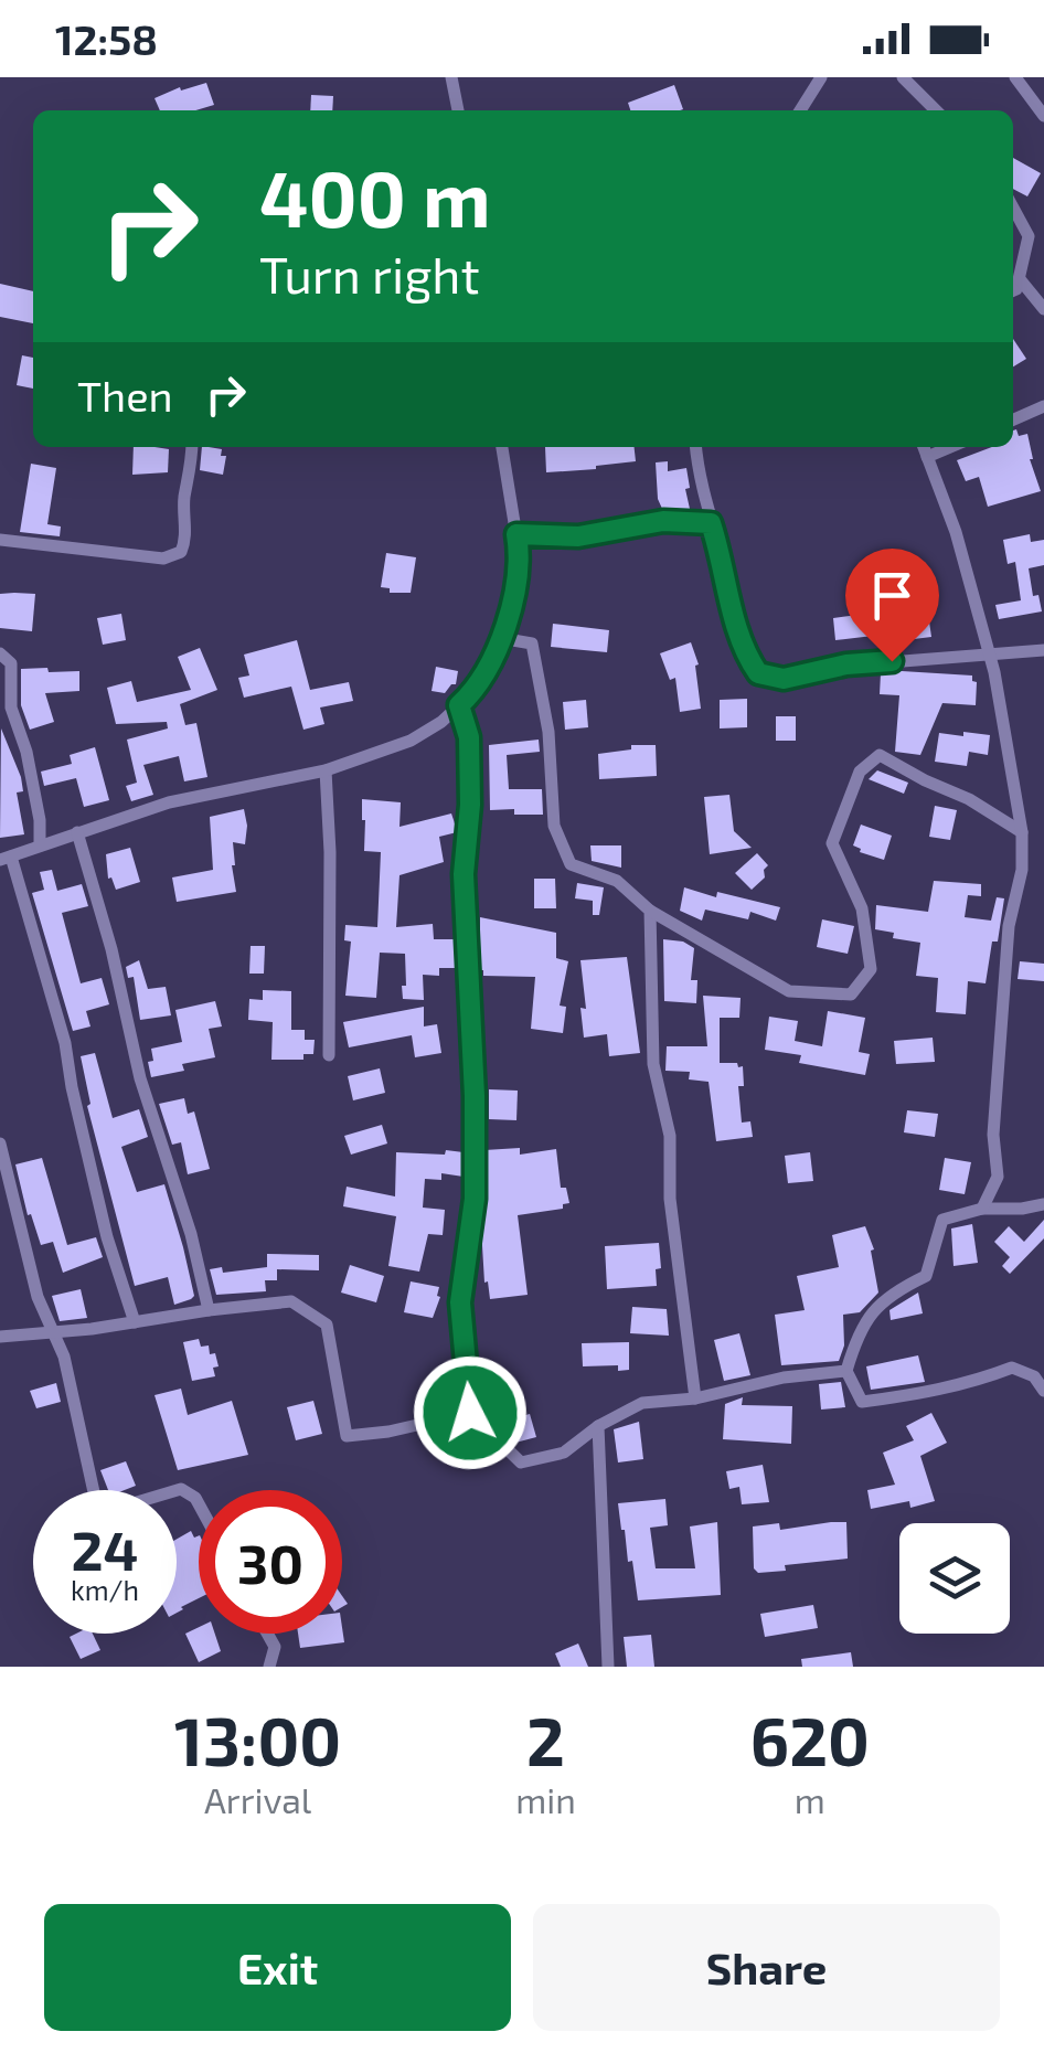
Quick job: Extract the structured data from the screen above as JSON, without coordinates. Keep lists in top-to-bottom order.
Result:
{
  "page": {
    "status": "12:58",
    "turn": ["400 m", "Turn right"],
    "then": "Then",
    "speed": "24 km/h",
    "limit": "30",
    "eta": [
      "13:00",
      "Arrival",
      "2",
      "min",
      "620",
      "m"
    ],
    "buttons": ["Exit", "Share"]
  }
}
